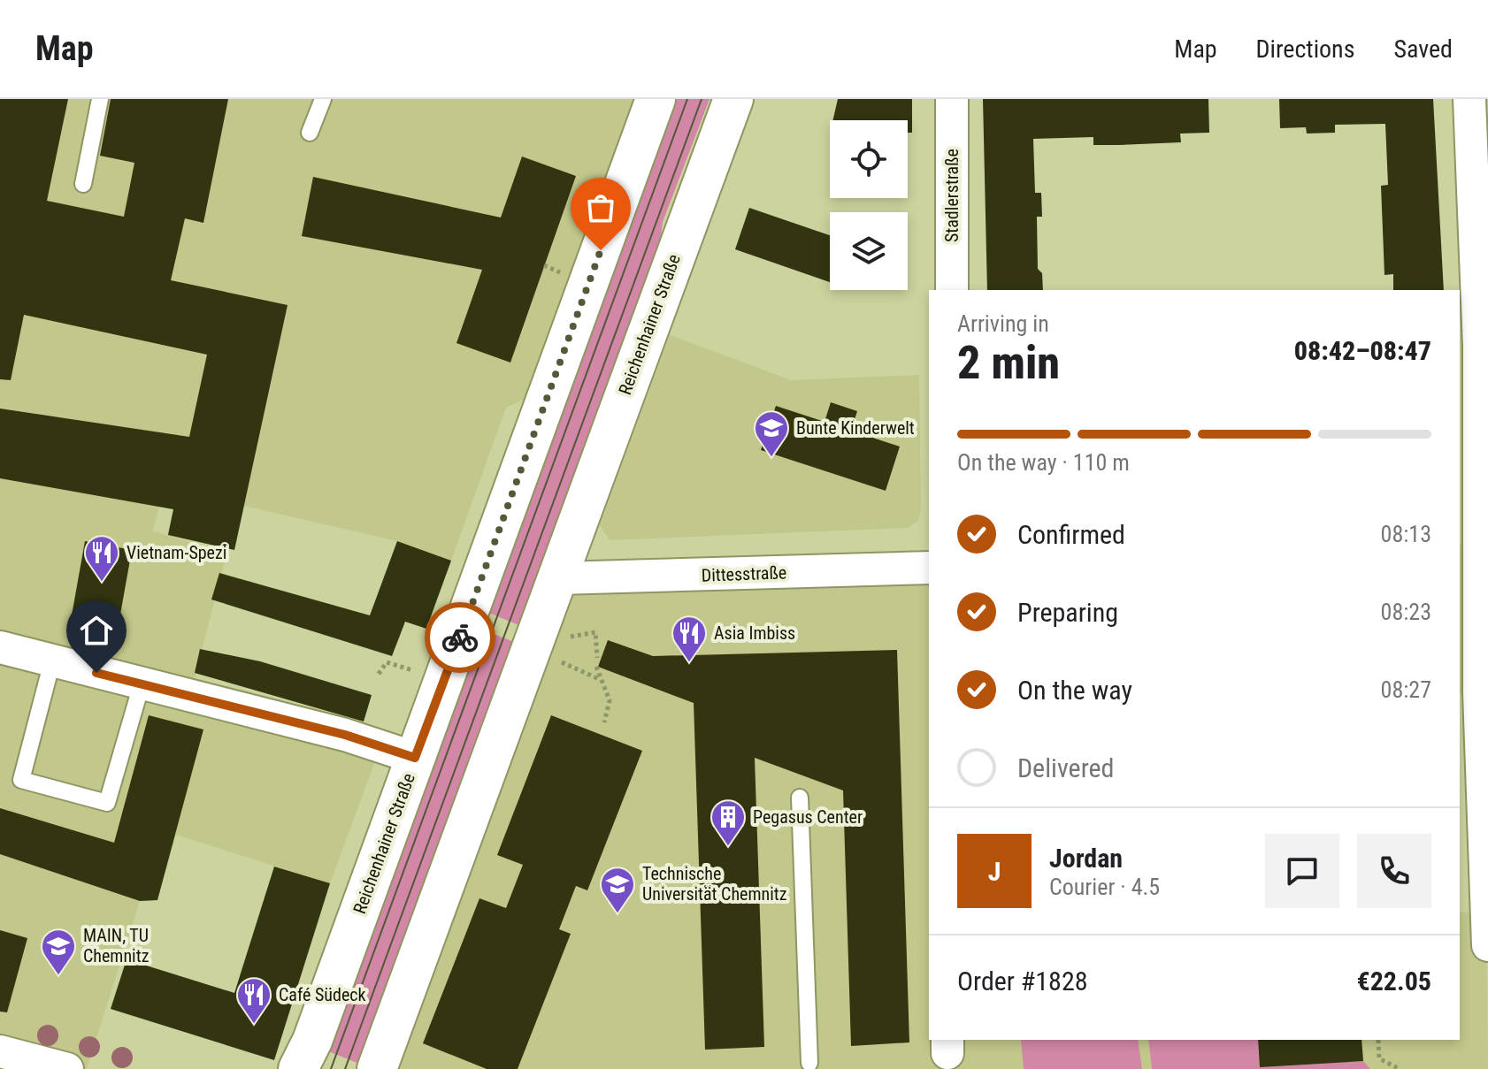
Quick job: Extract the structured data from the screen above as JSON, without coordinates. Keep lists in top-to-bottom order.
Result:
{
  "streets": {
    "street": ["Stadlerstraße", "Reichenhainer Straße", "Dittesstraße"]
  },
  "crossings": [
    ["Reichenhainer Straße", "Dittesstraße"]
  ],
  "places": {
    "school or university": ["Bunte Kinderwelt", "Technische Universität Chemnitz", "MAIN, TU Chemnitz"],
    "restaurant": ["Vietnam-Spezi", "Asia Imbiss", "Café Südeck"],
    "building": ["Pegasus Center"]
  },
  "page": {
    "header": "Map",
    "nav": ["Map", "Directions", "Saved"],
    "heading": ["2 min", "Arriving in", "08:42–08:47"],
    "panel": [
      "Jordan",
      "Courier · 4.5",
      "Order #1828",
      "€22.05"
    ],
    "bar": "On the way · 110 m",
    "list": [
      ["Confirmed", "08:13"],
      ["Preparing", "08:23"],
      ["On the way", "08:27"],
      "Delivered"
    ],
    "round": "J"
  }
}
